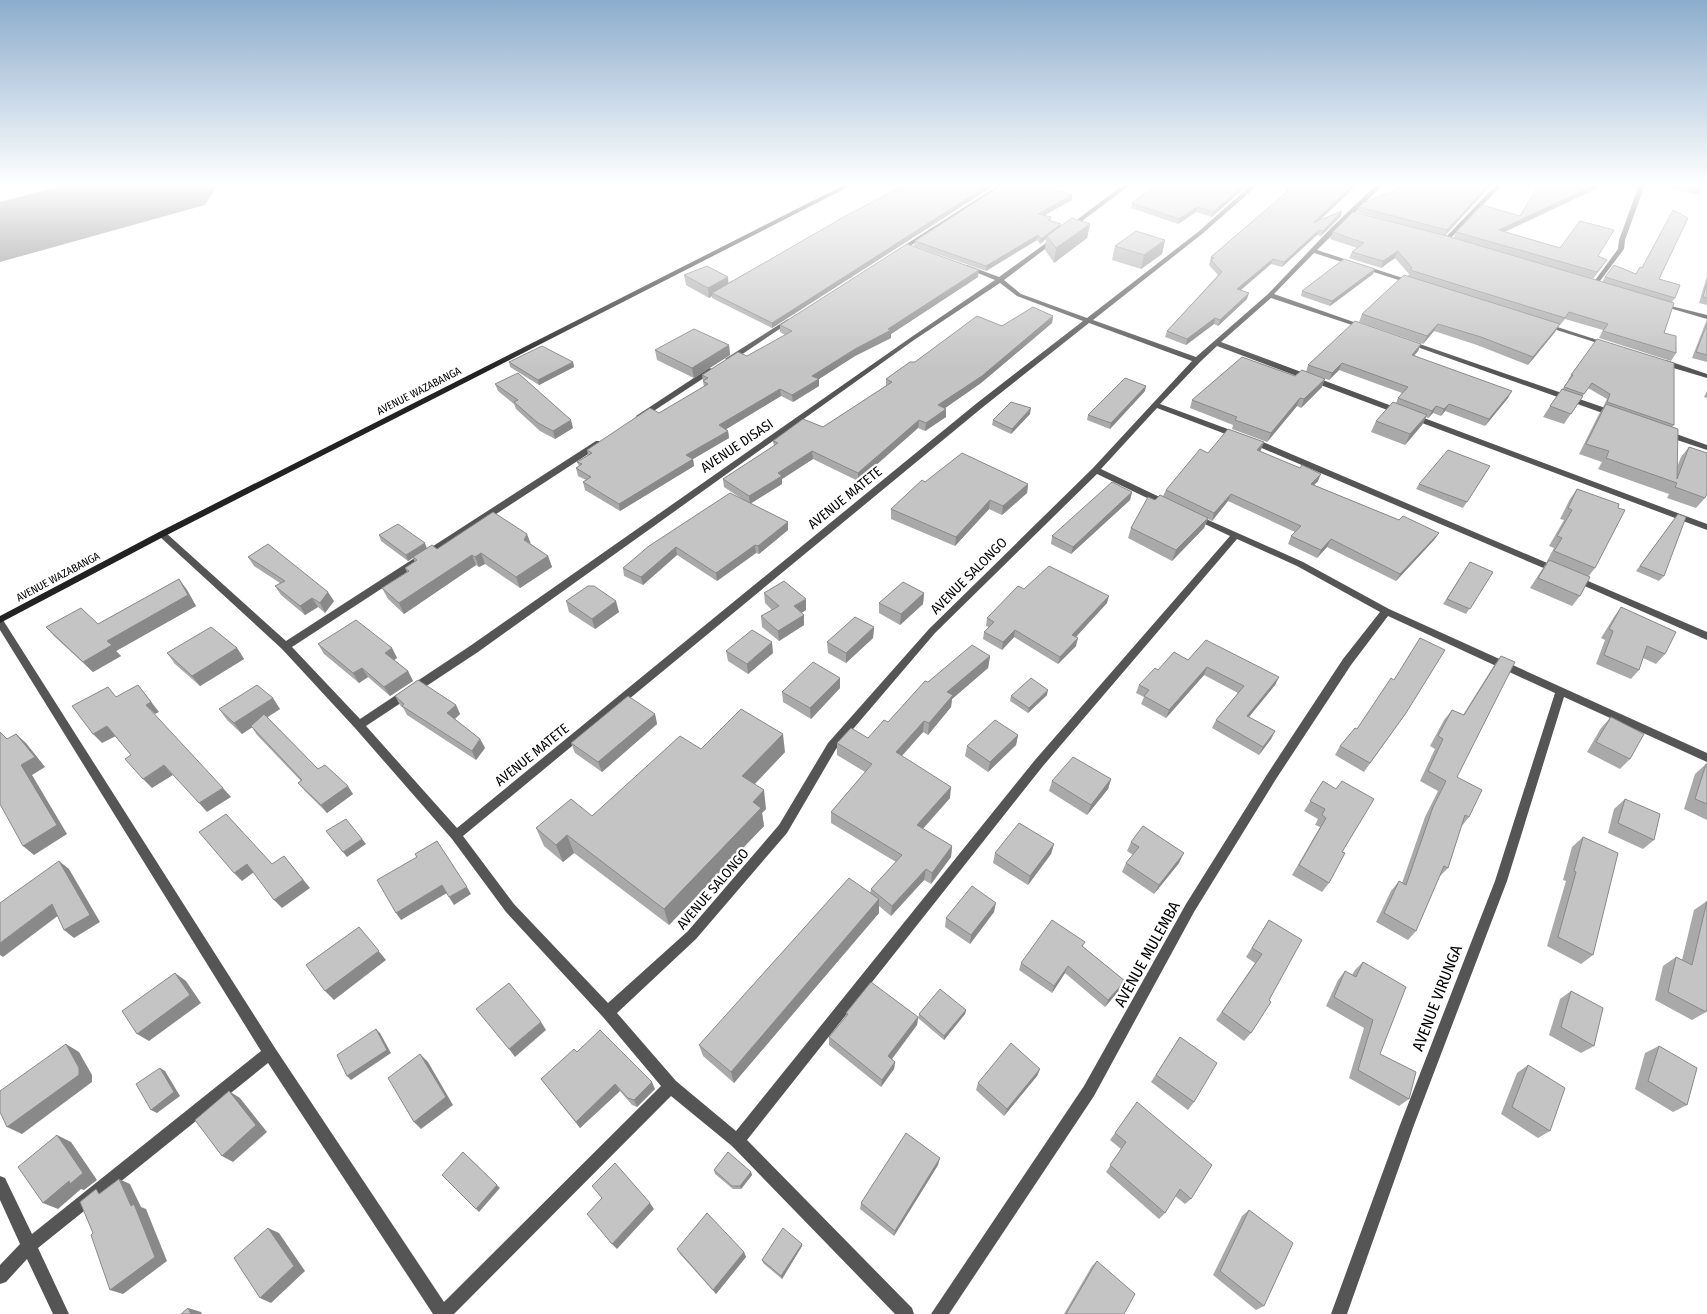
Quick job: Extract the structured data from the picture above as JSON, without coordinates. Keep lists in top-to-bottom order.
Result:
{
  "streets": {
    "main road": ["AVENUE WAZABANGA"],
    "street": [
      "AVENUE DISASI",
      "AVENUE MATETE",
      "AVENUE SALONGO",
      "AVENUE MULEMBA",
      "AVENUE VIRUNGA"
    ]
  }
}
